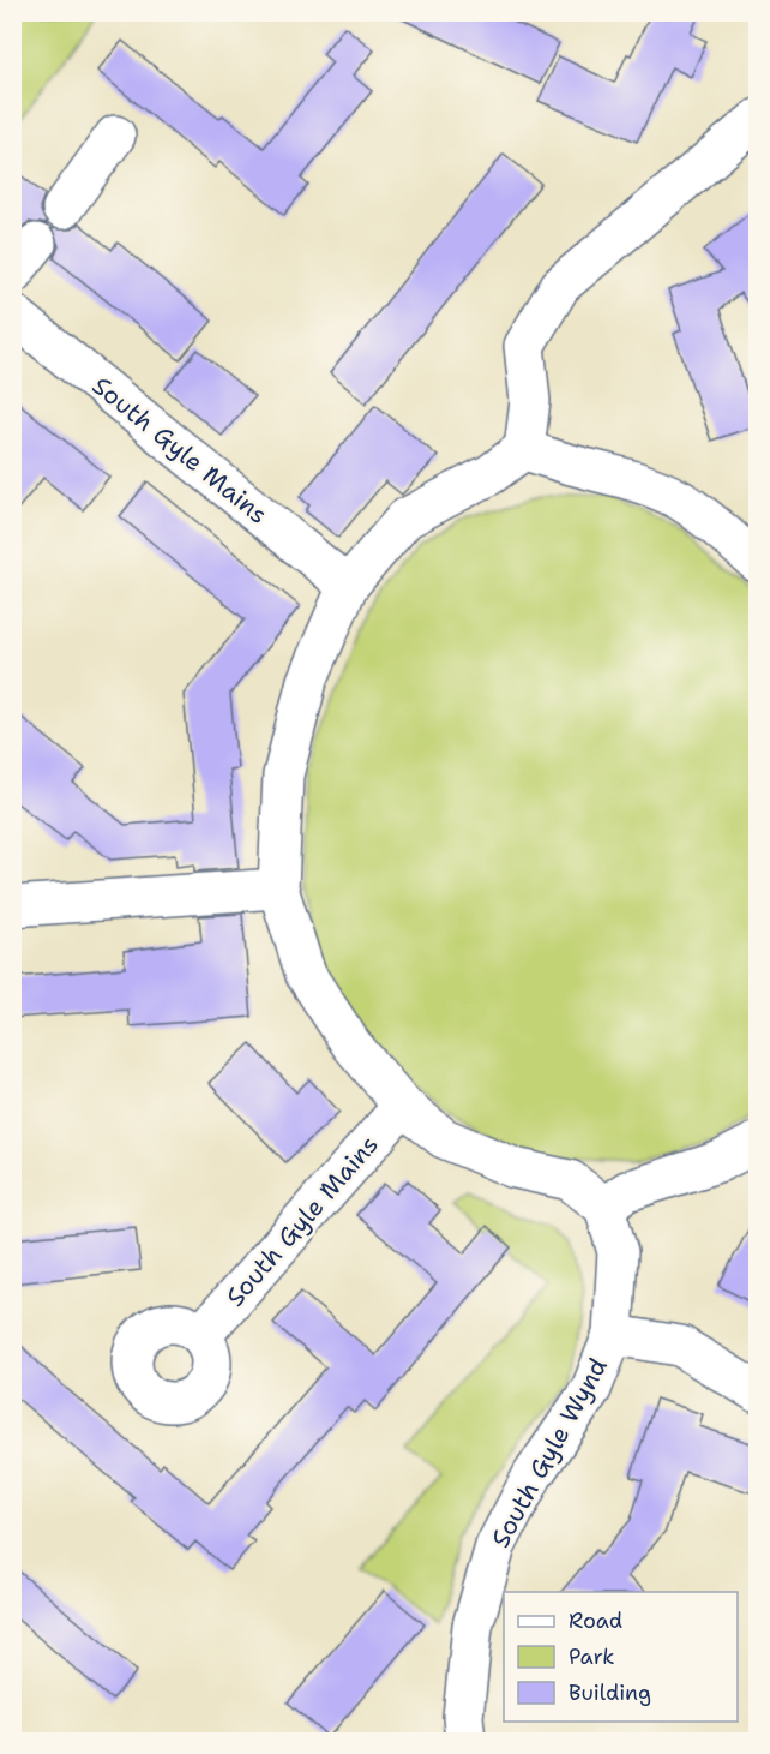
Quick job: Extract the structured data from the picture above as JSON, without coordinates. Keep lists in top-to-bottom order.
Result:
{
  "streets": {
    "street": ["South Gyle Mains", "South Gyle Wynd"]
  },
  "legend": ["Road", "Park", "Building"]
}
